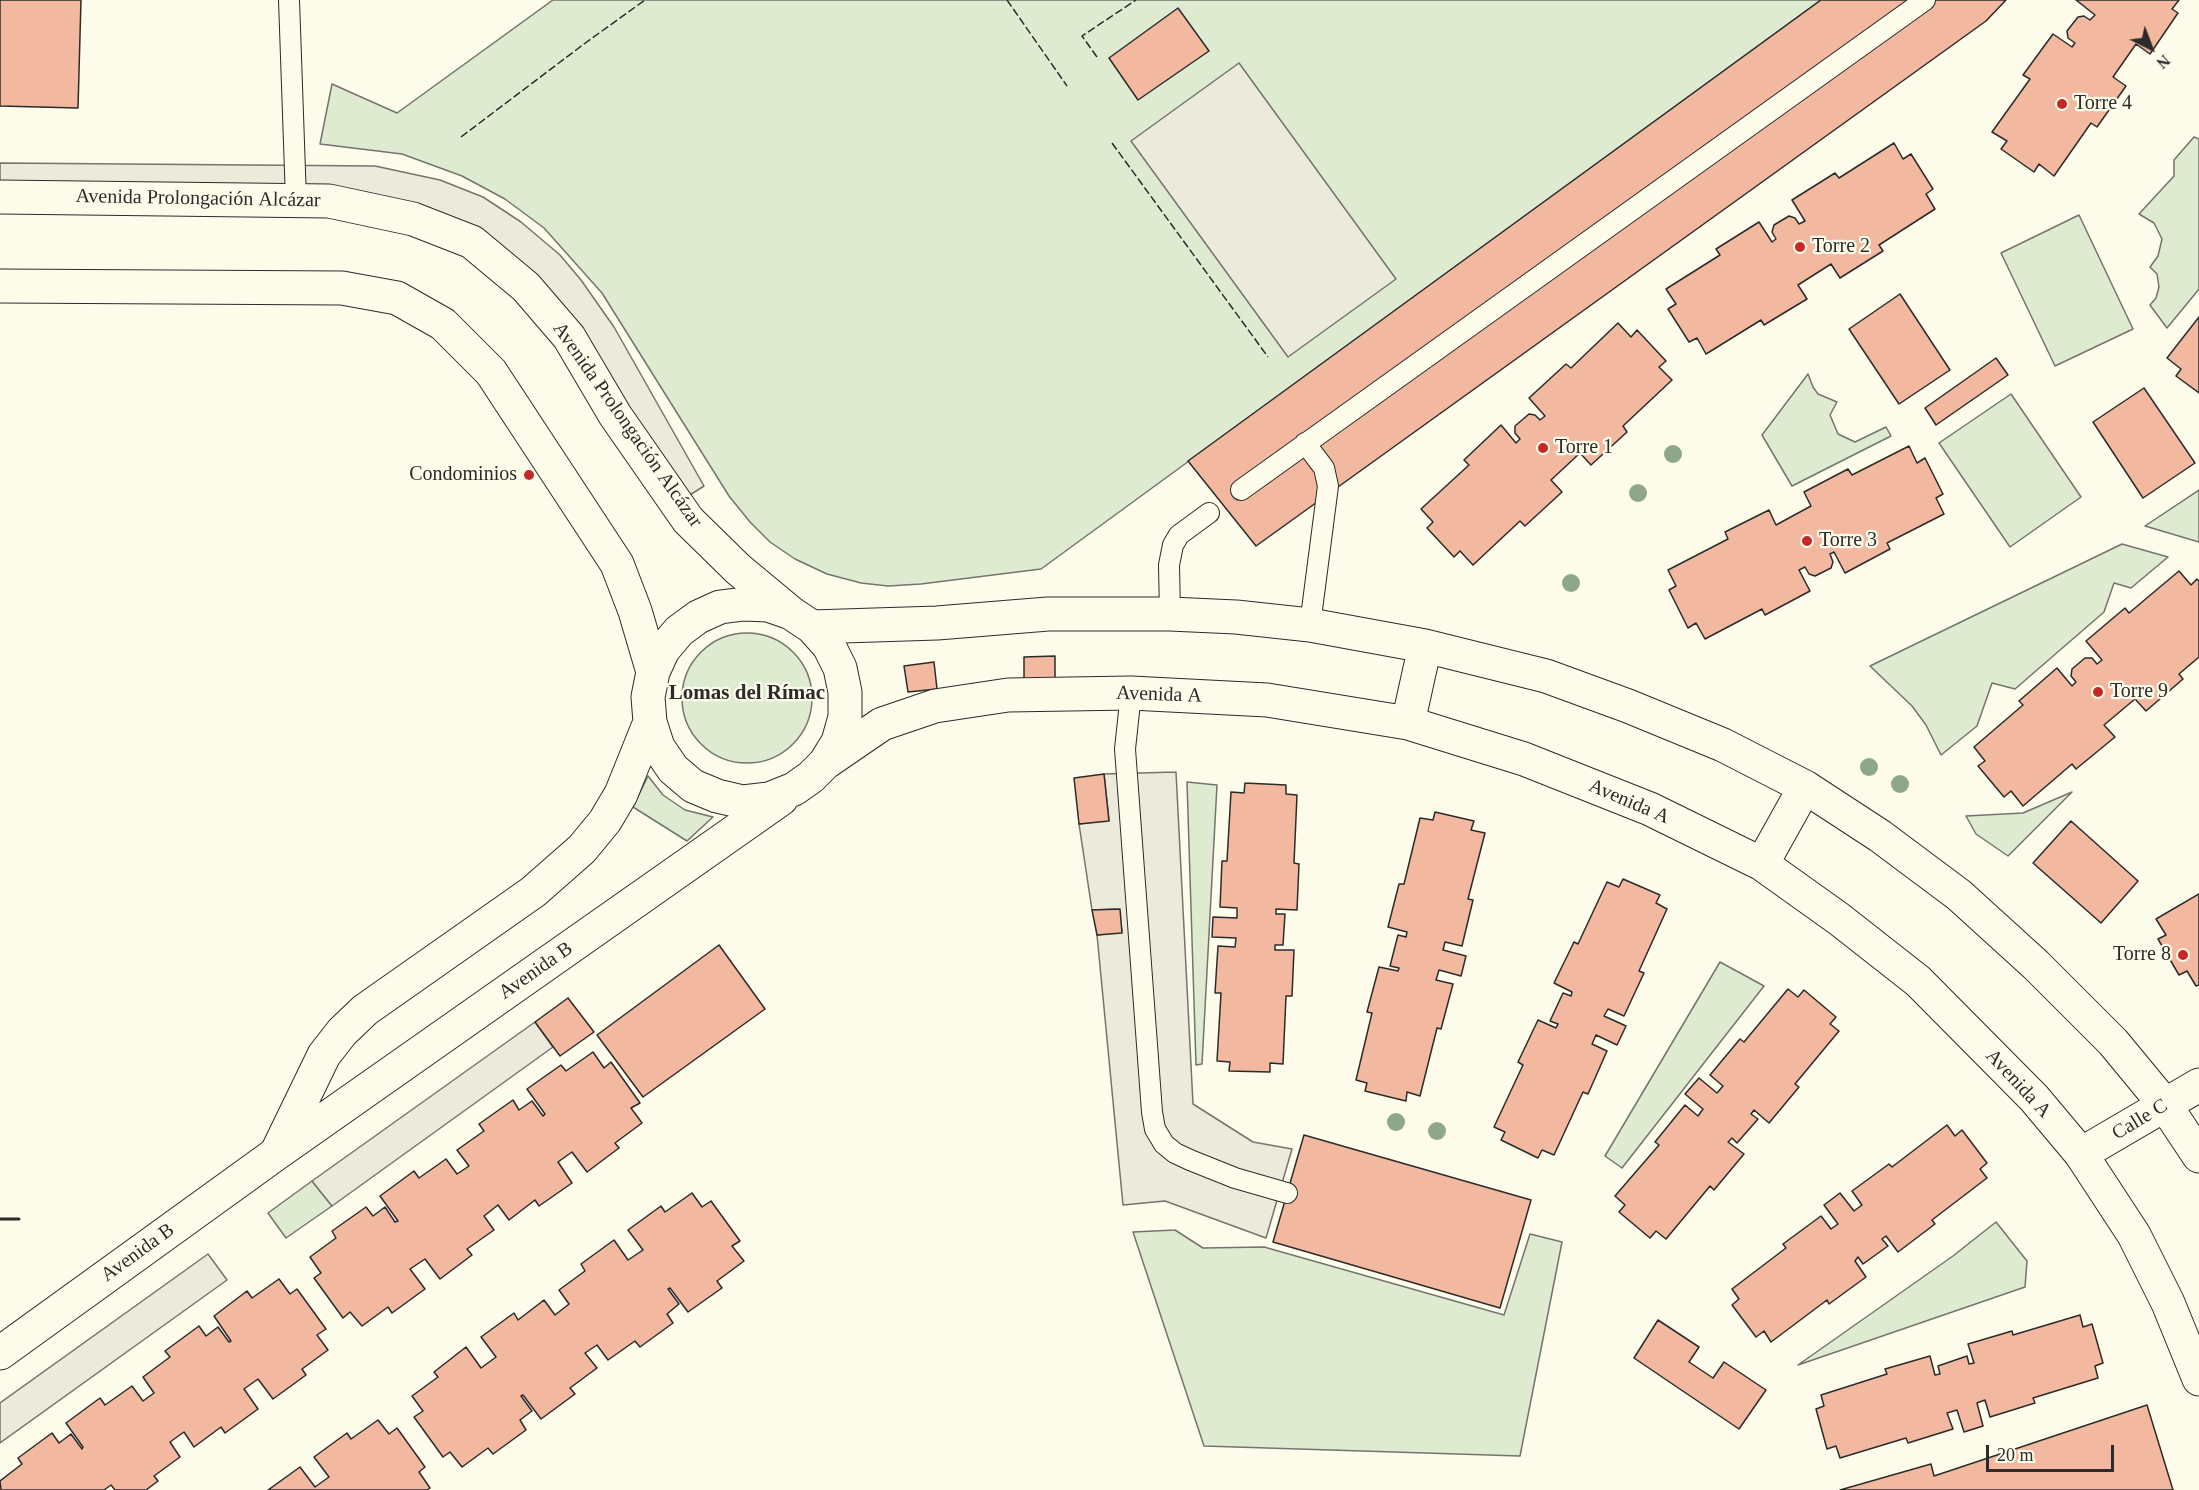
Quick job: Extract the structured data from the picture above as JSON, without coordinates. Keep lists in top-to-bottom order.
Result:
{
  "streets": {
    "main road": [
      "Avenida Prolongación Alcázar",
      "Avenida A",
      "Avenida B",
      "Calle C"
    ]
  },
  "crossings": [
    ["Avenida Prolongación Alcázar", "Avenida A"],
    ["Avenida Prolongación Alcázar", "Avenida B"],
    ["Avenida A", "Avenida B"],
    ["Avenida A", "Calle C"]
  ],
  "districts": ["Lomas del Rímac"],
  "places": [
    "Torre 4",
    "Torre 2",
    "Torre 1",
    "Condominios",
    "Torre 3",
    "Torre 9",
    "Torre 8"
  ],
  "scale_bar": "20 m",
  "north": "bottom right"
}
